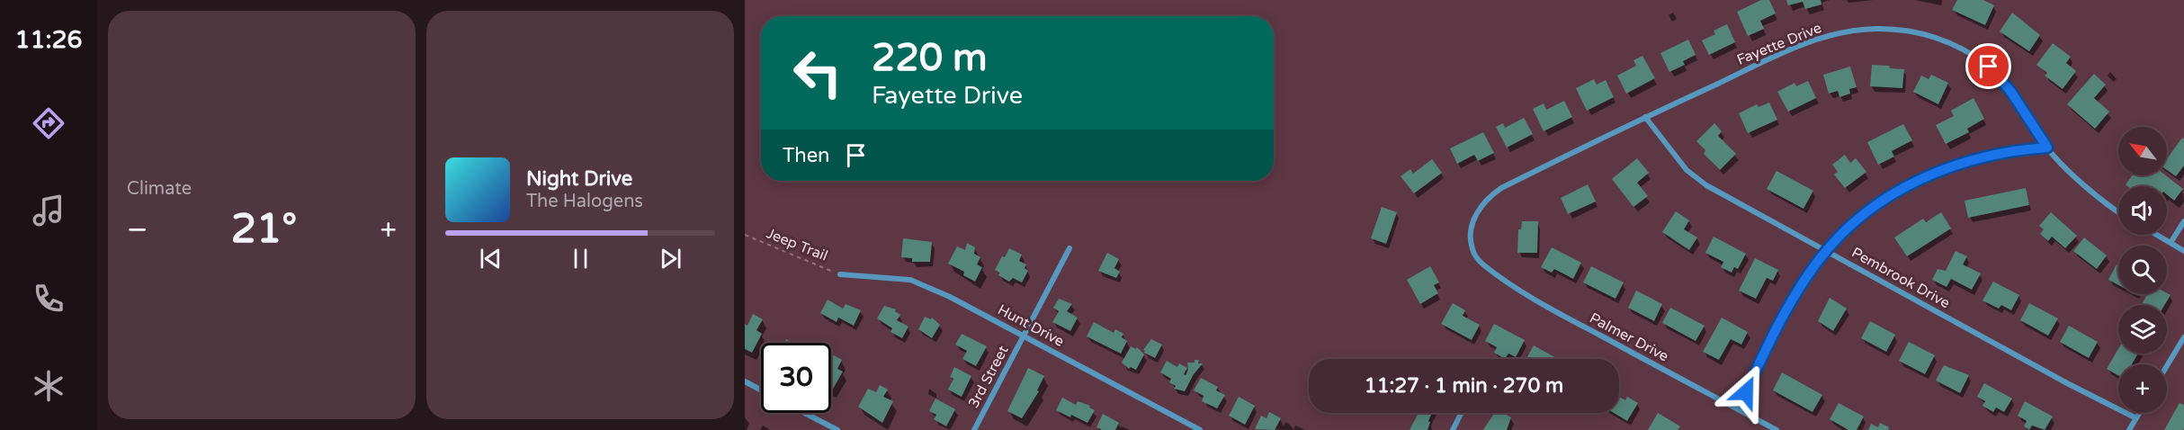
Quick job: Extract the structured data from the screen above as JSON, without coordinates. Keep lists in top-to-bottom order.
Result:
{
  "streets": {
    "street": [
      "Fayette Drive",
      "Pembrook Drive",
      "Hunt Drive",
      "Palmer Drive",
      "3rd Street"
    ],
    "path": ["Jeep Trail"]
  },
  "crossings": [
    ["Fayette Drive", "Pembrook Drive"],
    ["Fayette Drive", "Palmer Drive"],
    ["Jeep Trail", "Hunt Drive"],
    ["Hunt Drive", "3rd Street"]
  ],
  "north": "top left",
  "page": {
    "tabs": "11:26",
    "tile": "Climate",
    "turn": ["220 m", "Fayette Drive"],
    "map_buttons": "+",
    "then": "Then",
    "song": ["Night Drive", "The Halogens"],
    "heat": ["−", "21°", "+"],
    "limit": "30",
    "trip": "11:27 · 1 min · 270 m"
  }
}
